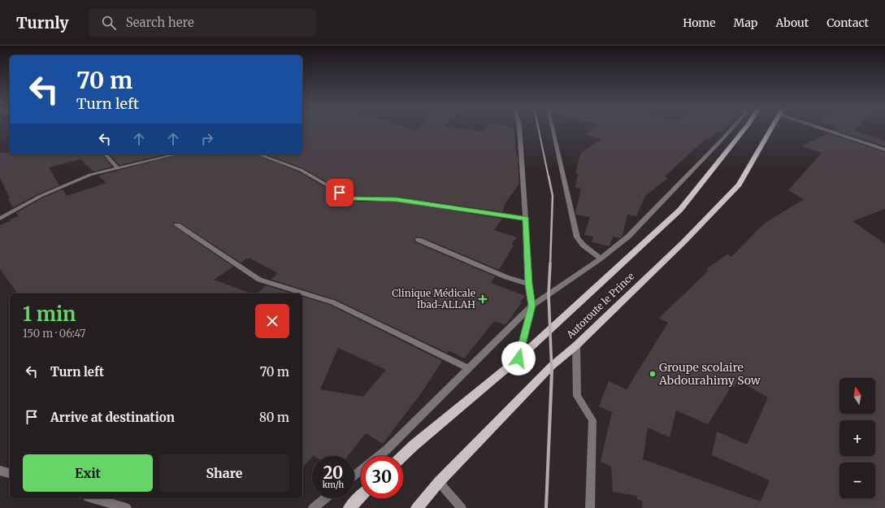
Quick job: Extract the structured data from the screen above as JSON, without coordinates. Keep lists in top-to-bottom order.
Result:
{
  "streets": {
    "main road": ["Autoroute le Prince"]
  },
  "places": {
    "health": ["Clinique Médicale Ibad-ALLAH"],
    "other": ["Groupe scolaire Abdourahimy Sow"]
  },
  "north": "top",
  "page": {
    "header": "Turnly",
    "search": "Search here",
    "nav": [
      "Home",
      "Map",
      "About",
      "Contact"
    ],
    "turn": ["70 m", "Turn left"],
    "heading": ["1 min", "150 m · 06:47"],
    "list": [
      {
        "name": "Turn left",
        "value": "70 m"
      },
      {
        "name": "Arrive at destination",
        "value": "80 m"
      }
    ],
    "map_buttons": ["+", "−"],
    "buttons": ["Exit", "Share"],
    "speed": "20 km/h",
    "limit": "30"
  }
}
